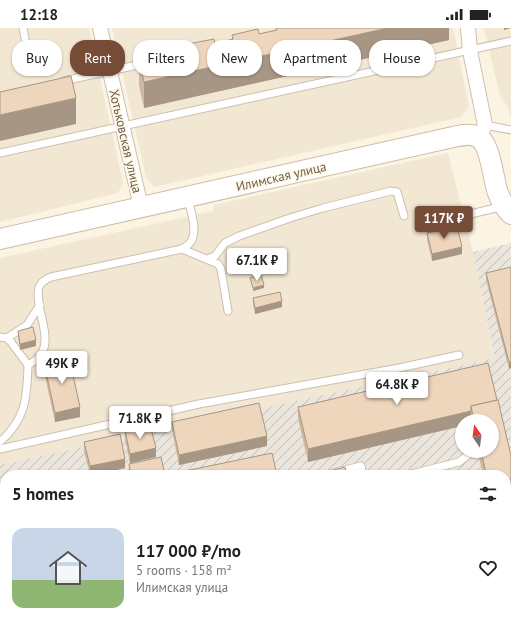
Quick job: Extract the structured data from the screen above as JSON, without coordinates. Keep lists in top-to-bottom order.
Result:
{
  "streets": {
    "street": ["Хотьковская улица", "Илимская улица"]
  },
  "crossings": [
    ["Хотьковская улица", "Илимская улица"]
  ],
  "north": "top",
  "page": {
    "status": "12:18",
    "chip": [
      "Buy",
      "Rent",
      "Filters",
      "New",
      "Apartment",
      "House"
    ],
    "price": [
      "117K ₽",
      "67.1K ₽",
      "49K ₽",
      "64.8K ₽",
      "71.8K ₽"
    ],
    "heading": "5 homes",
    "list": [
      {
        "name": "117 000 ₽/mo",
        "note": "5 rooms · 158 m² · Илимская улица"
      }
    ]
  }
}
